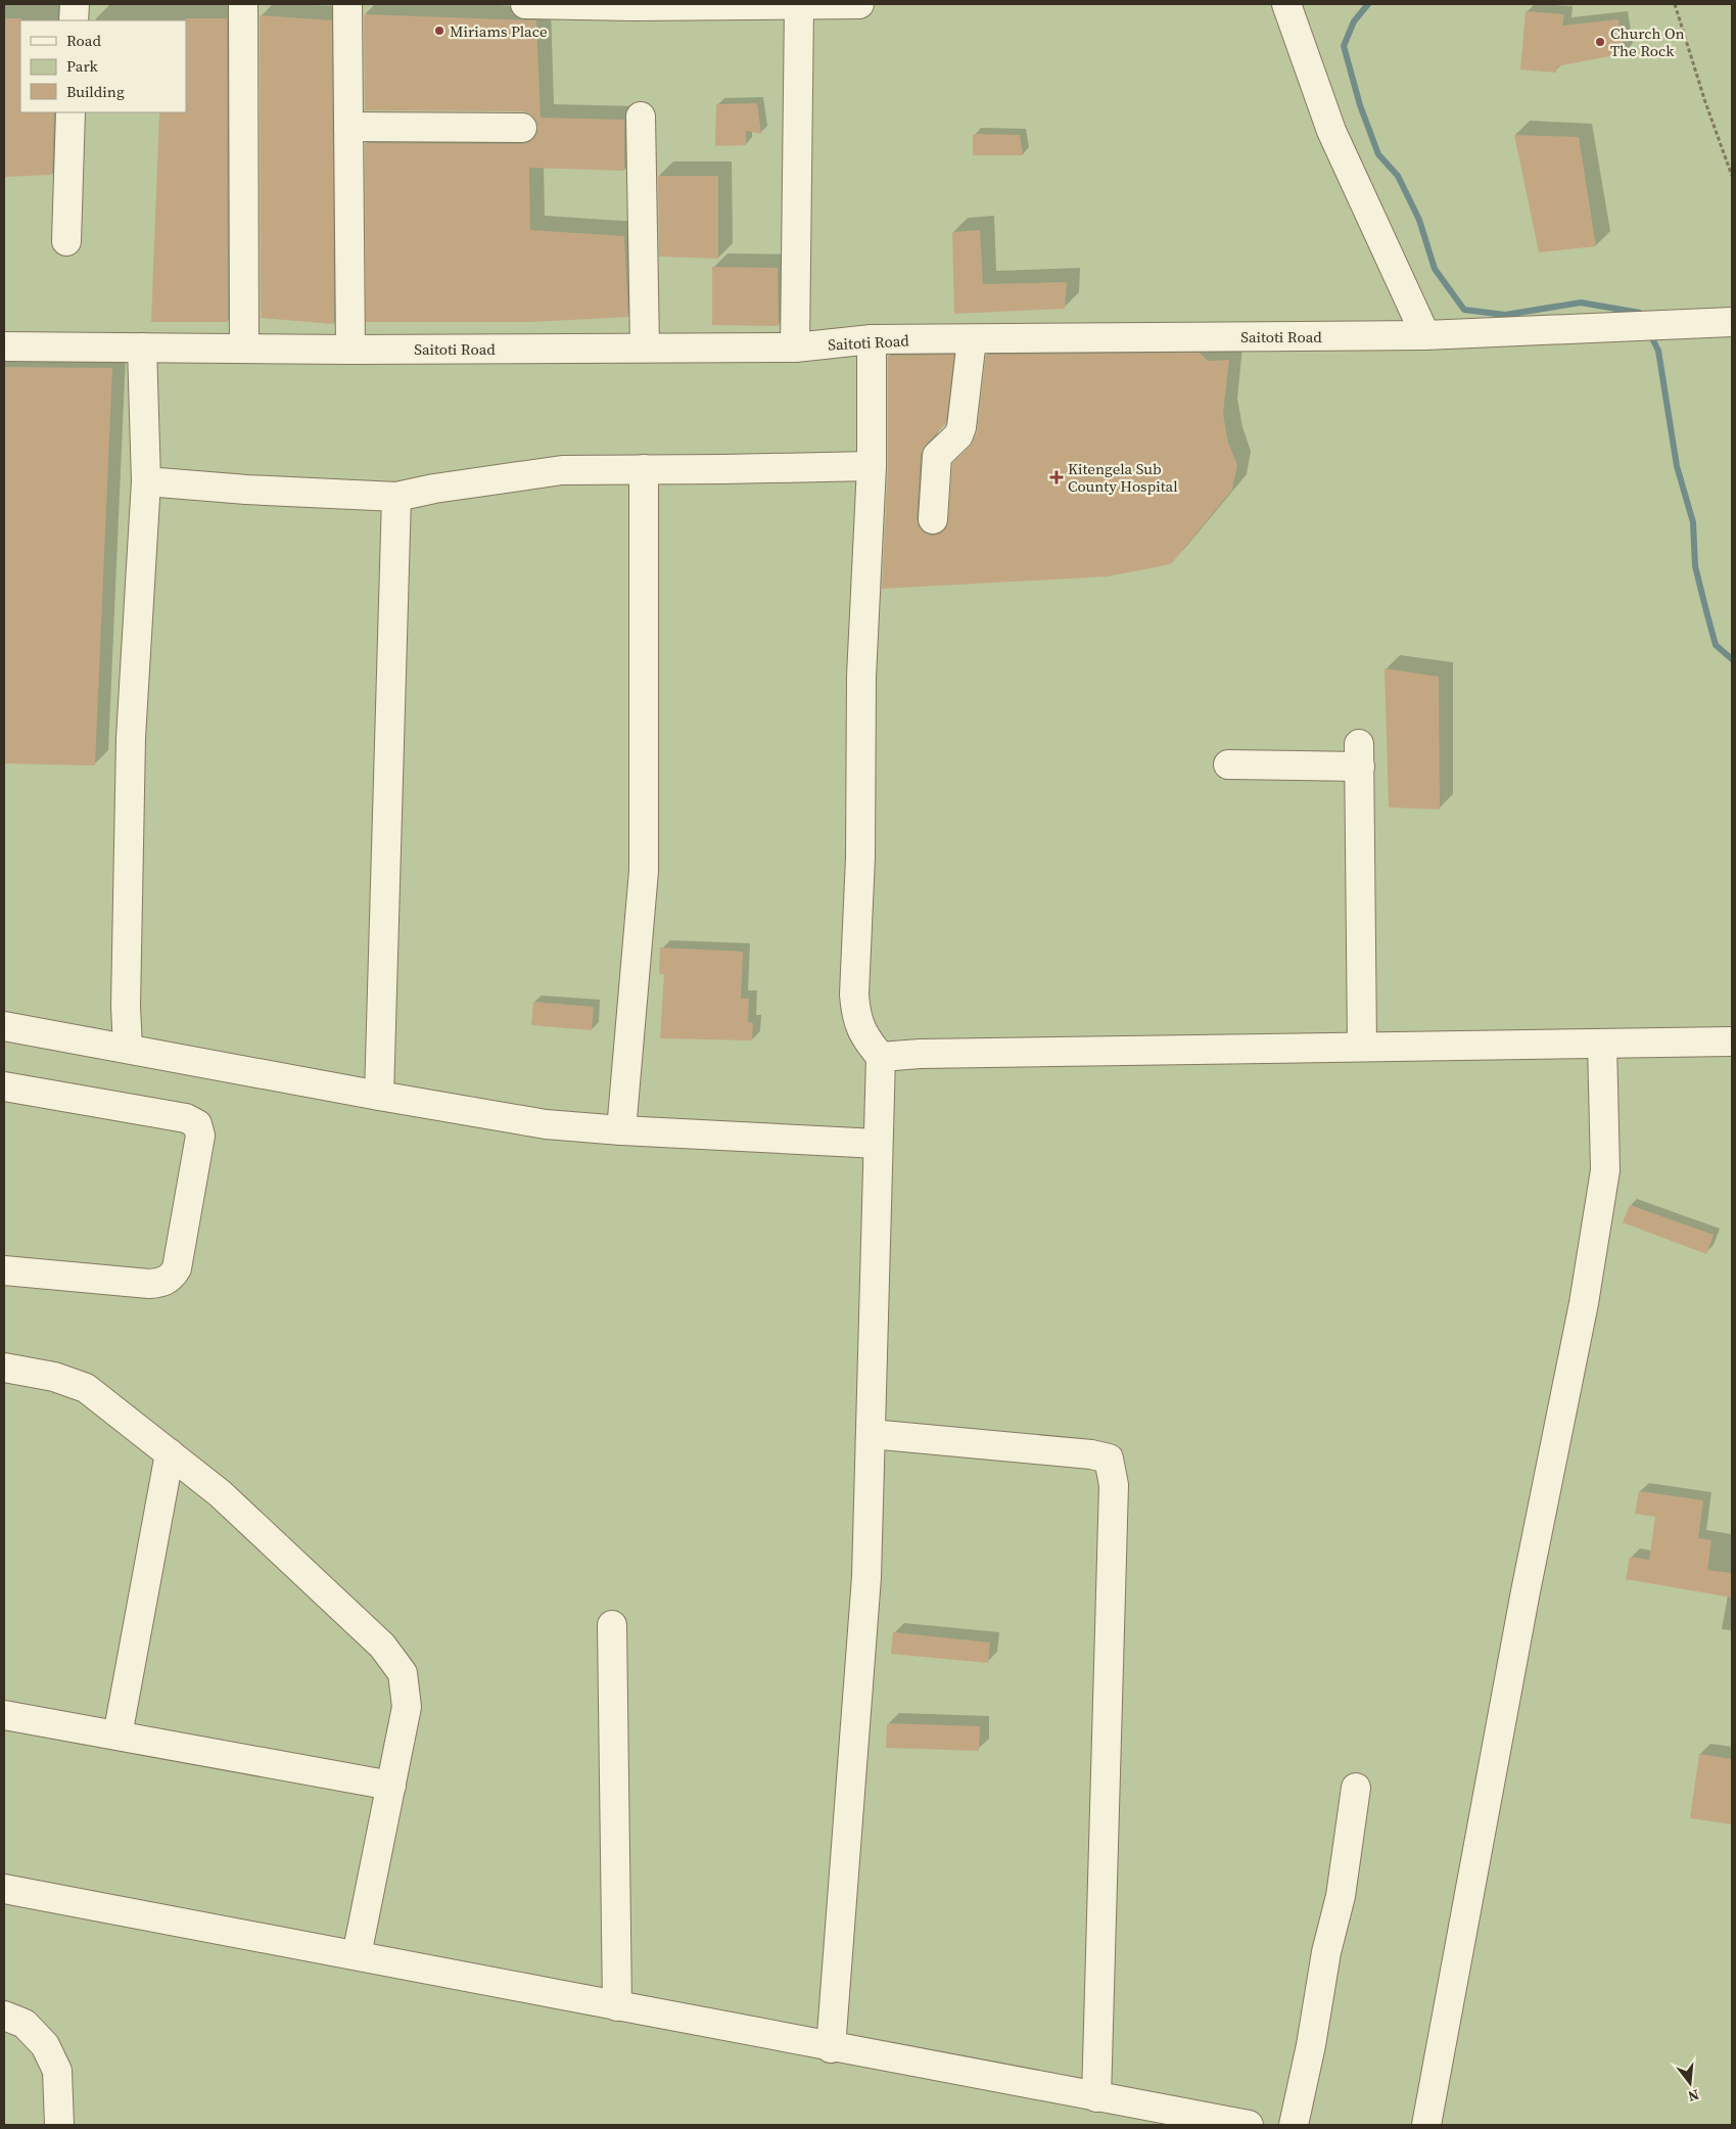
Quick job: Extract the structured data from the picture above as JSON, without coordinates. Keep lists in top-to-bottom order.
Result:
{
  "streets": {
    "street": ["Saitoti Road"]
  },
  "places": {
    "other": ["Miriams Place", "Church On The Rock"],
    "health": ["Kitengela Sub County Hospital"]
  },
  "legend": ["Road", "Park", "Building"],
  "north": "bottom"
}
